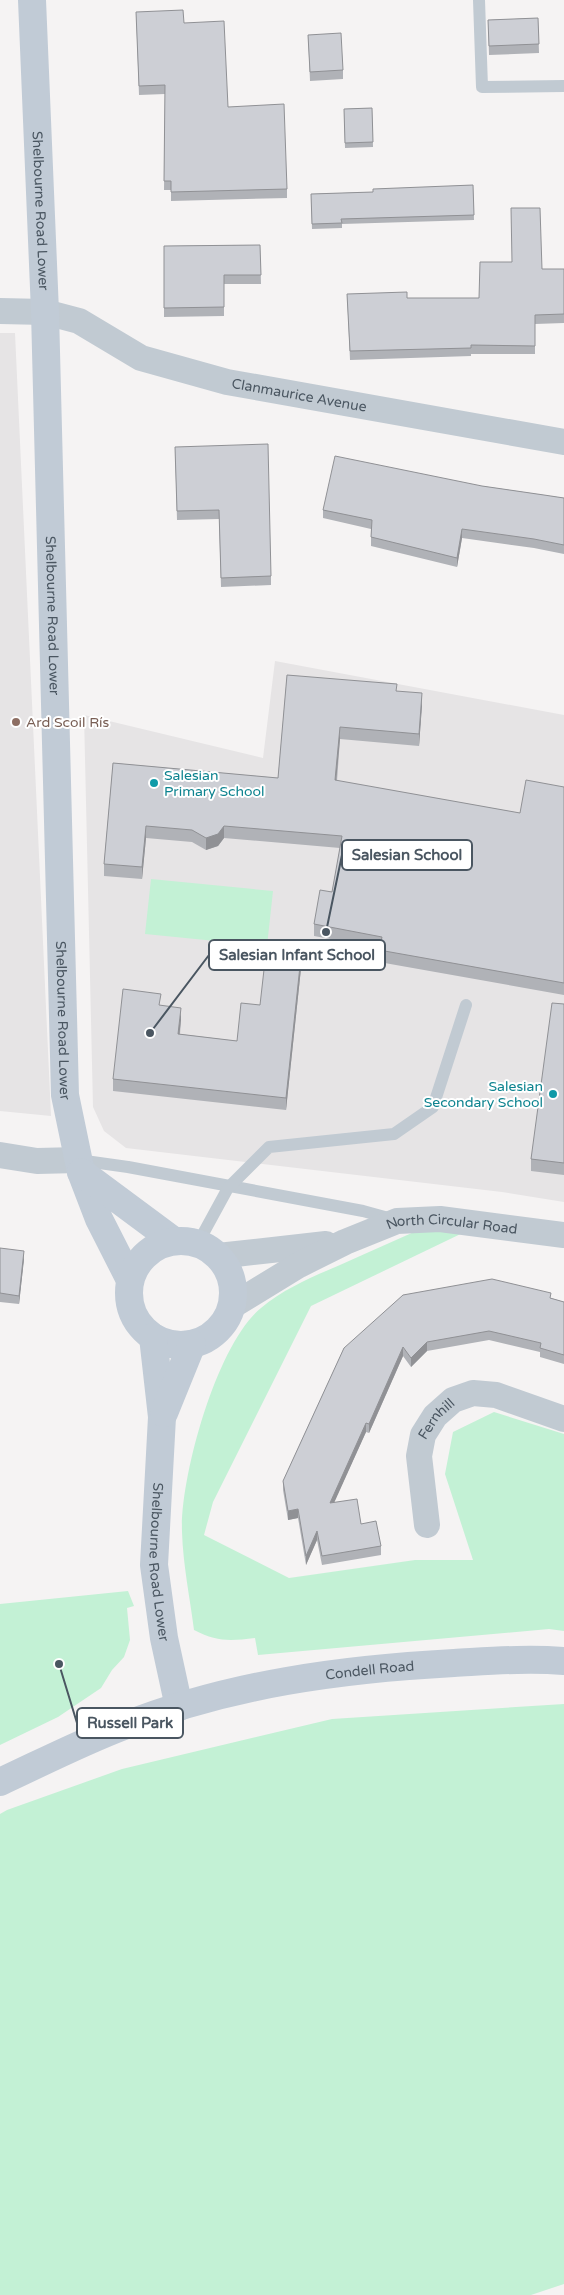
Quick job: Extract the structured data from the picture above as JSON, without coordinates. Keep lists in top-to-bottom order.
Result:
{
  "streets": {
    "main road": ["Shelbourne Road Lower", "Condell Road"],
    "street": ["Clanmaurice Avenue", "North Circular Road", "Fernhill"]
  },
  "crossings": [
    ["Shelbourne Road Lower", "Clanmaurice Avenue"],
    ["Shelbourne Road Lower", "North Circular Road"],
    ["Shelbourne Road Lower", "Condell Road"]
  ],
  "places": [
    "Ard Scoil Rís",
    "Salesian Primary School",
    "Salesian School",
    "Salesian Infant School",
    "Salesian Secondary School",
    "Russell Park"
  ]
}
